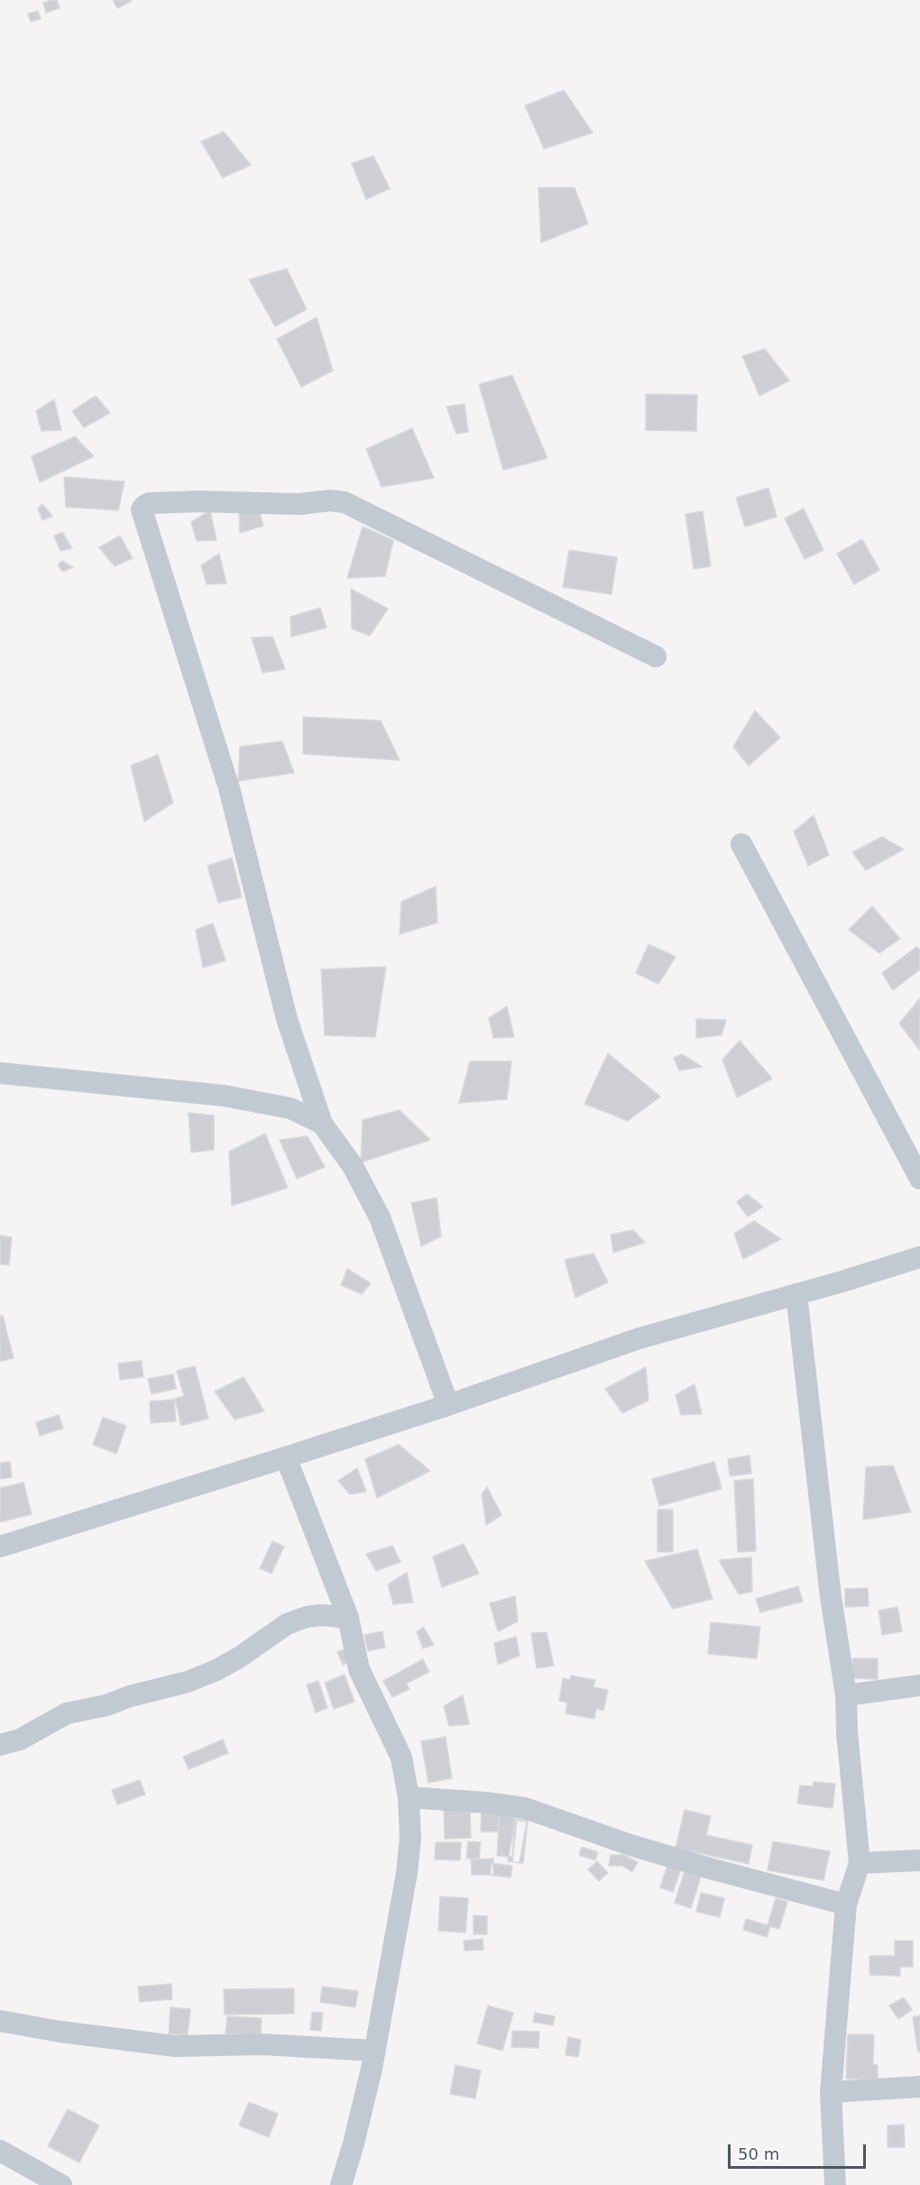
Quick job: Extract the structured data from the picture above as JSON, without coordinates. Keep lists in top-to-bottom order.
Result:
{
  "scale_bar": "50 m"
}
